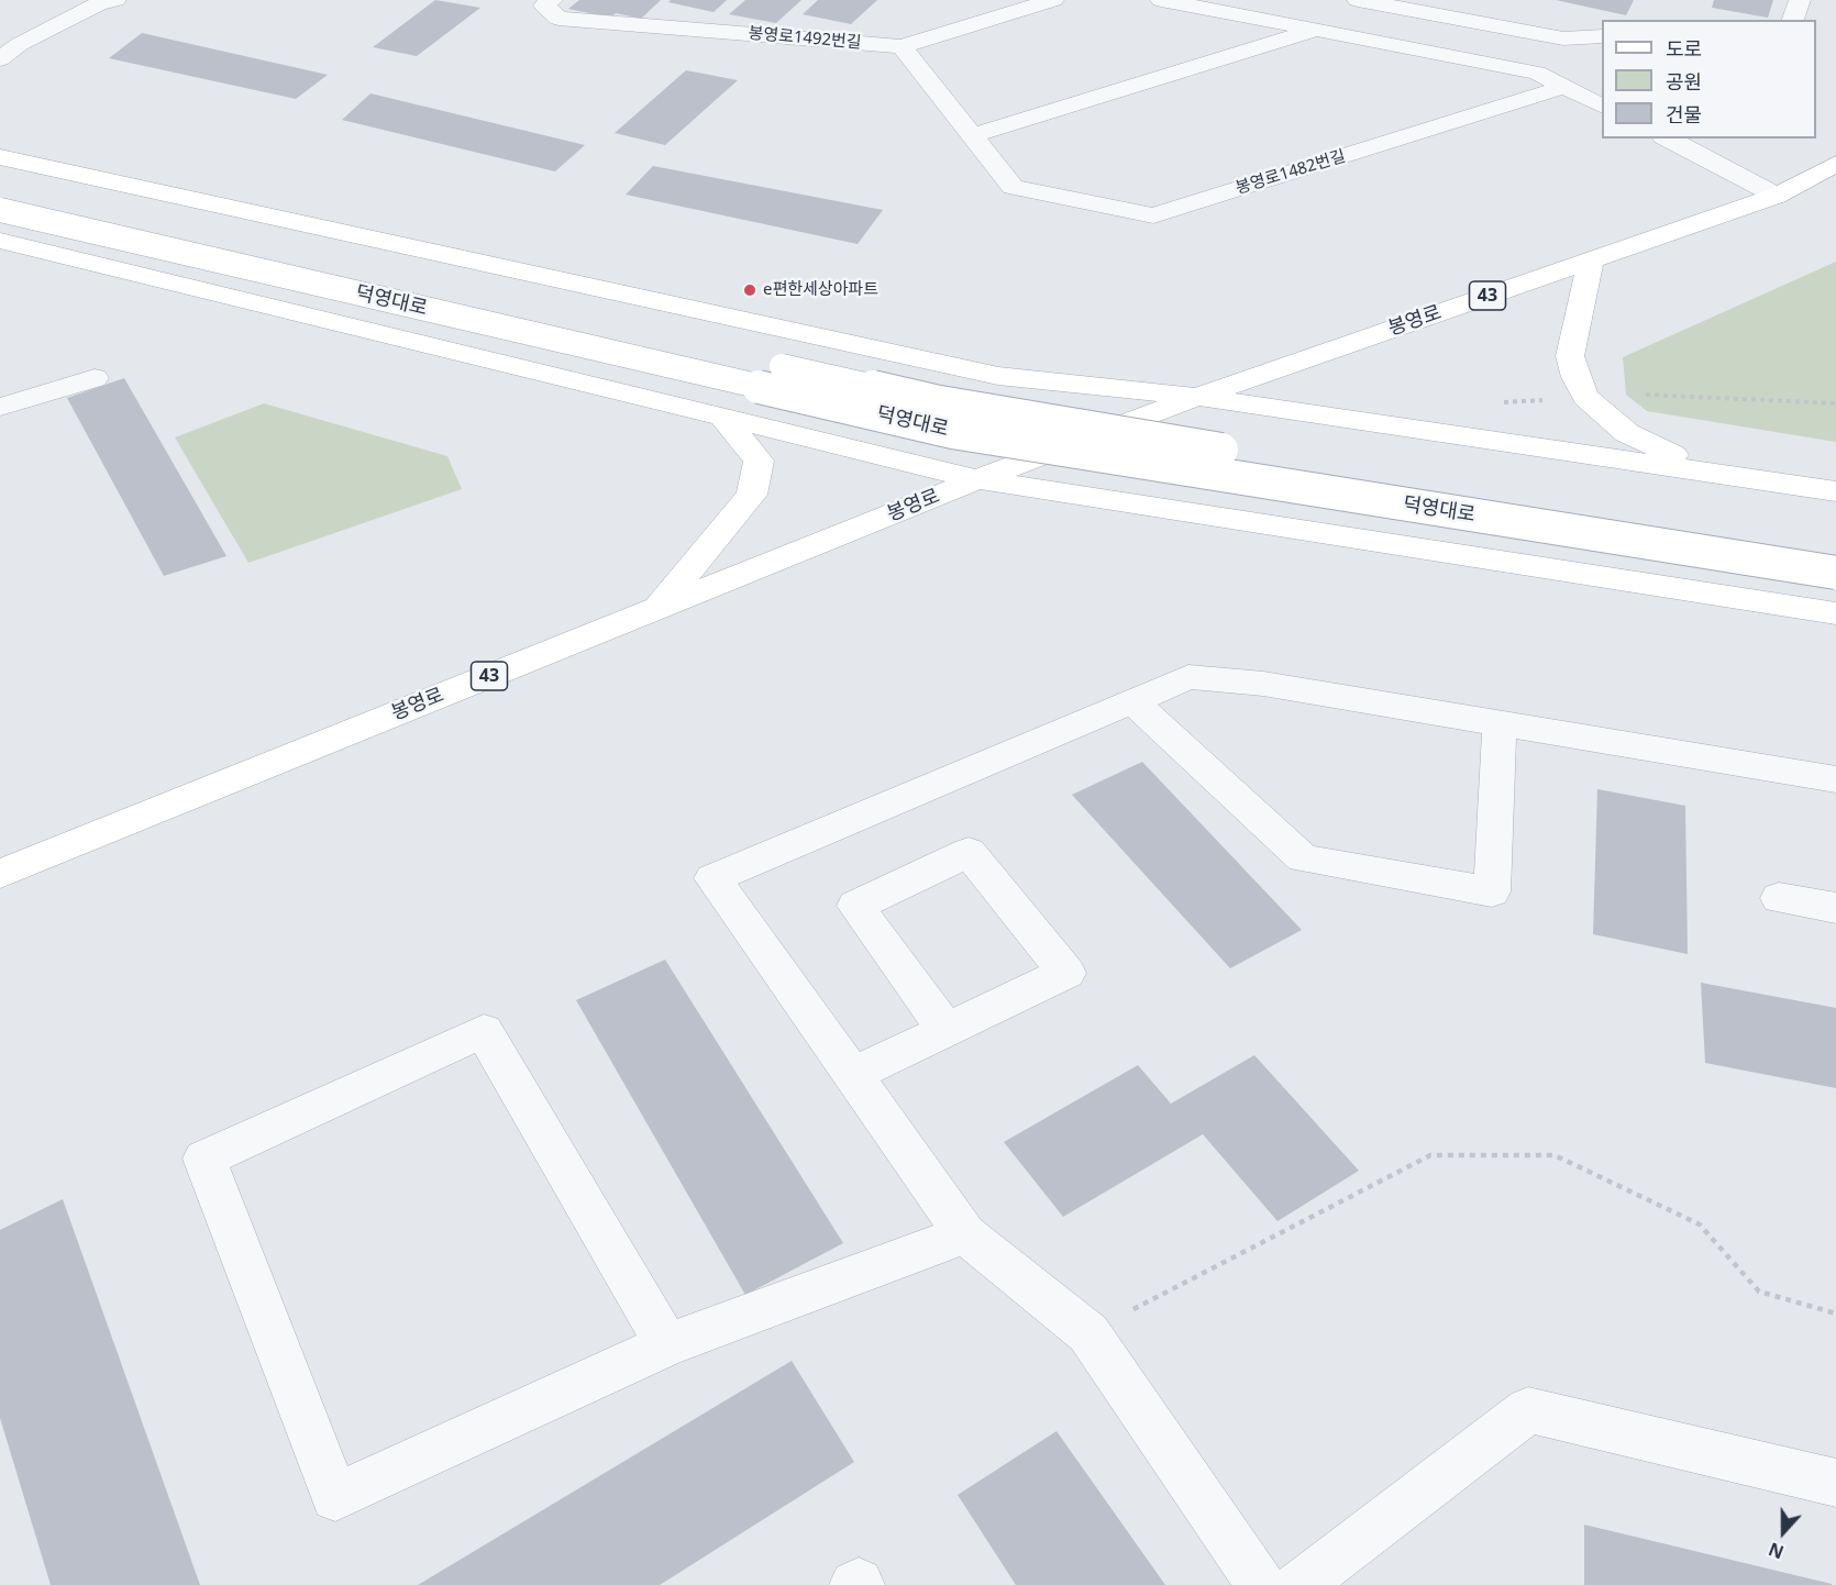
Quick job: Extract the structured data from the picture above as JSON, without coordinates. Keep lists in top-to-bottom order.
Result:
{
  "streets": {
    "main road": ["43", "덕영대로", "봉영로"],
    "street": ["봉영로1492번길", "봉영로1482번길"]
  },
  "places": ["e편한세상아파트"],
  "legend": ["도로", "공원", "건물"],
  "north": "bottom"
}
